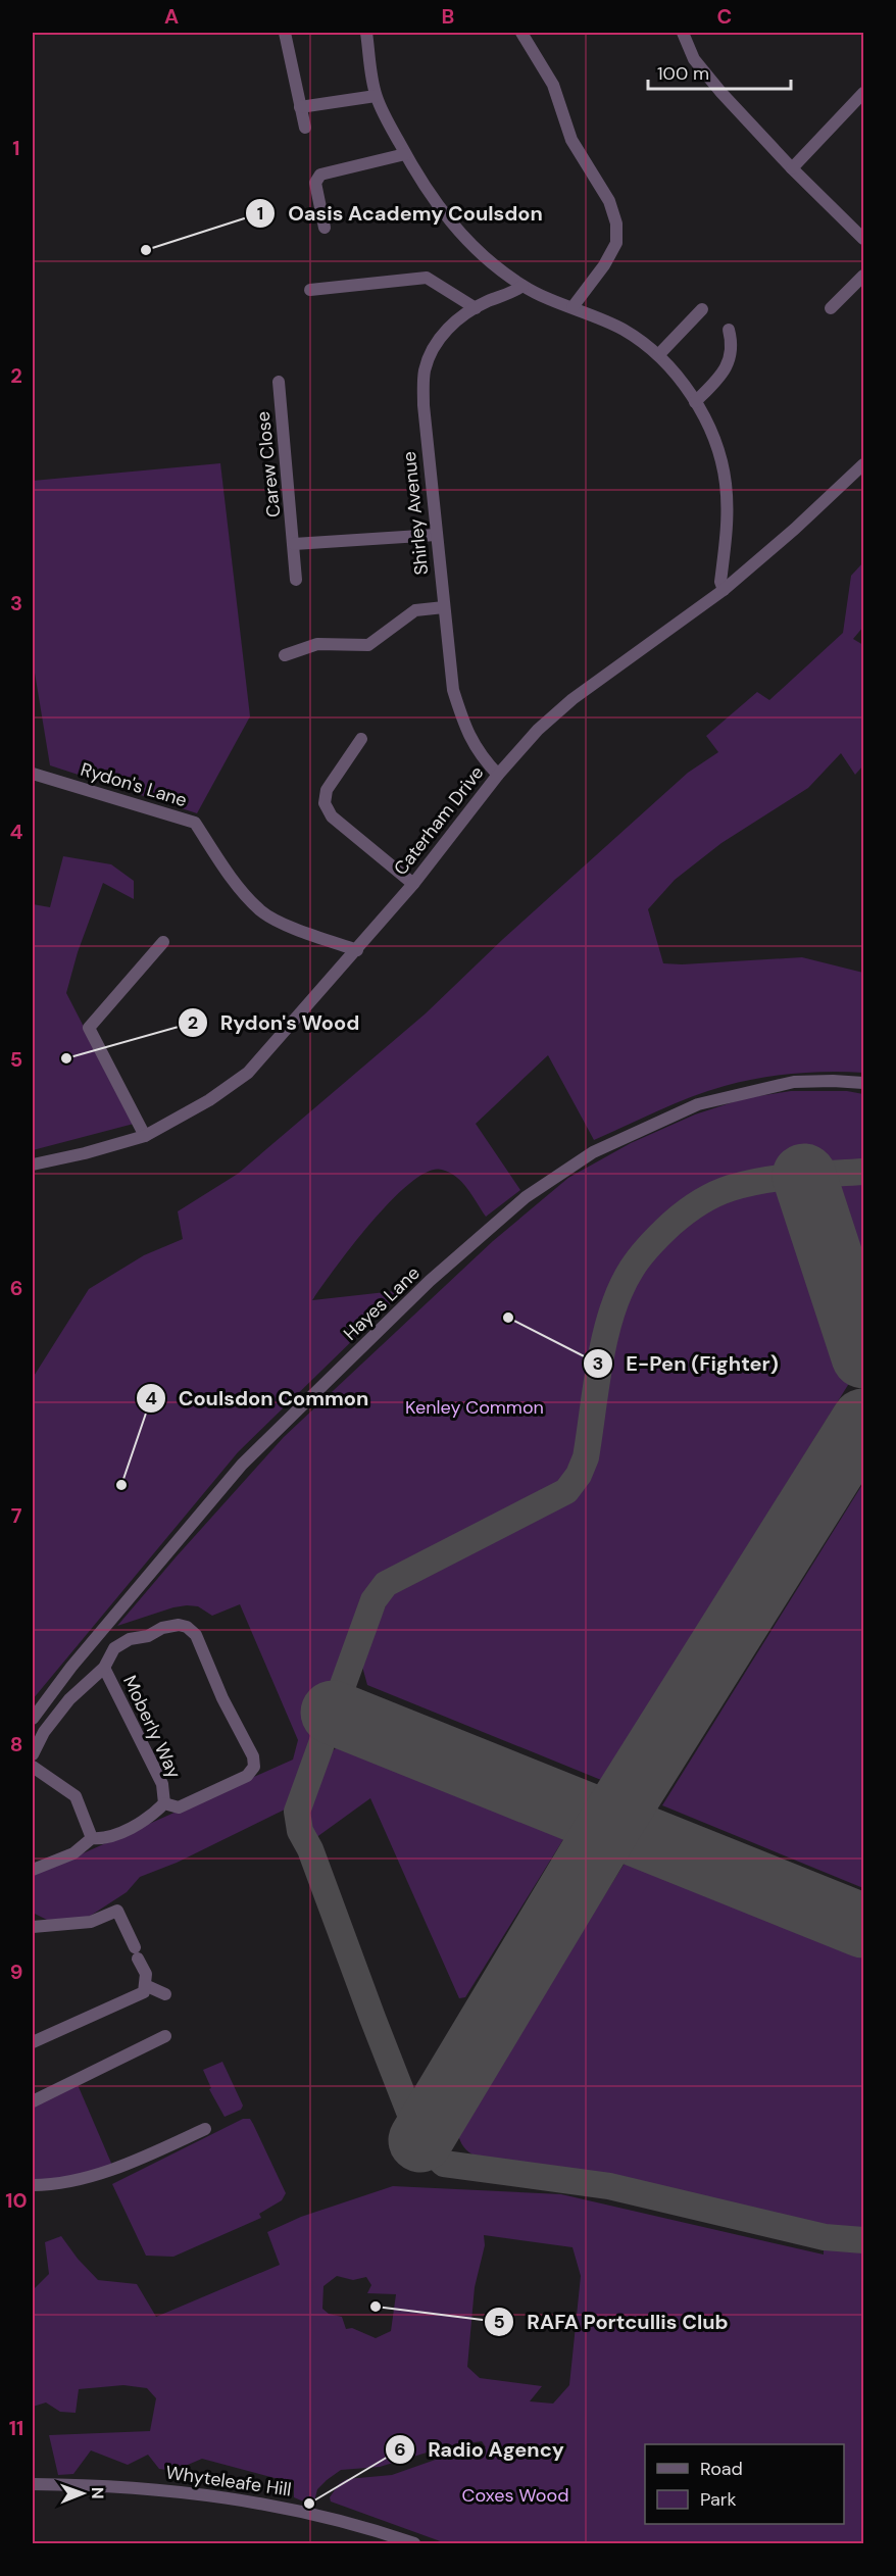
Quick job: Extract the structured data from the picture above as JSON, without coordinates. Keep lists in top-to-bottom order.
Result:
{
  "streets": {
    "street": [
      "Carew Close",
      "Shirley Avenue",
      "Rydon's Lane",
      "Caterham Drive",
      "Hayes Lane",
      "Moberly Way",
      "Whyteleafe Hill"
    ]
  },
  "crossings": [
    ["Shirley Avenue", "Caterham Drive"],
    ["Rydon's Lane", "Caterham Drive"]
  ],
  "parks": ["Kenley Common", "Coxes Wood"],
  "places": [
    "Oasis Academy Coulsdon",
    "Rydon's Wood",
    "E-Pen (Fighter)",
    "Coulsdon Common",
    "RAFA Portcullis Club",
    "Radio Agency"
  ],
  "legend": ["Road", "Park"],
  "scale_bar": "100 m",
  "north": "right",
  "grid": {
    "columns": ["A", "B", "C"],
    "rows": [
      "1",
      "2",
      "3",
      "4",
      "5",
      "6",
      "7",
      "8",
      "9",
      "10",
      "11"
    ]
  }
}
